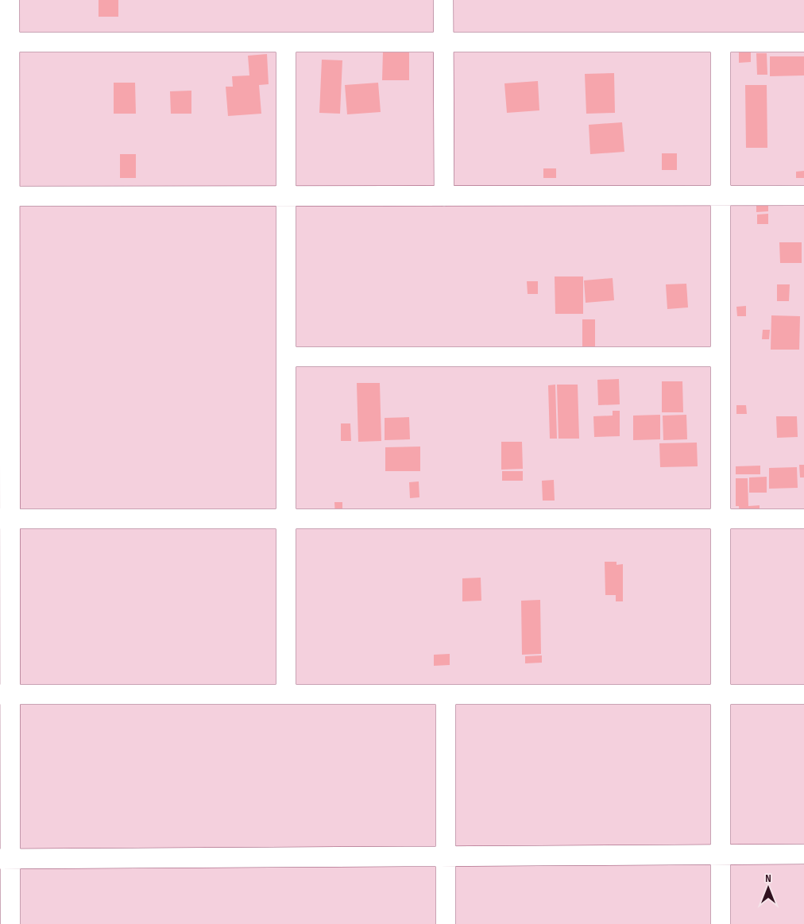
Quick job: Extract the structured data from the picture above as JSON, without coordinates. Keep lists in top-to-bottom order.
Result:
{
  "north": "top"
}
